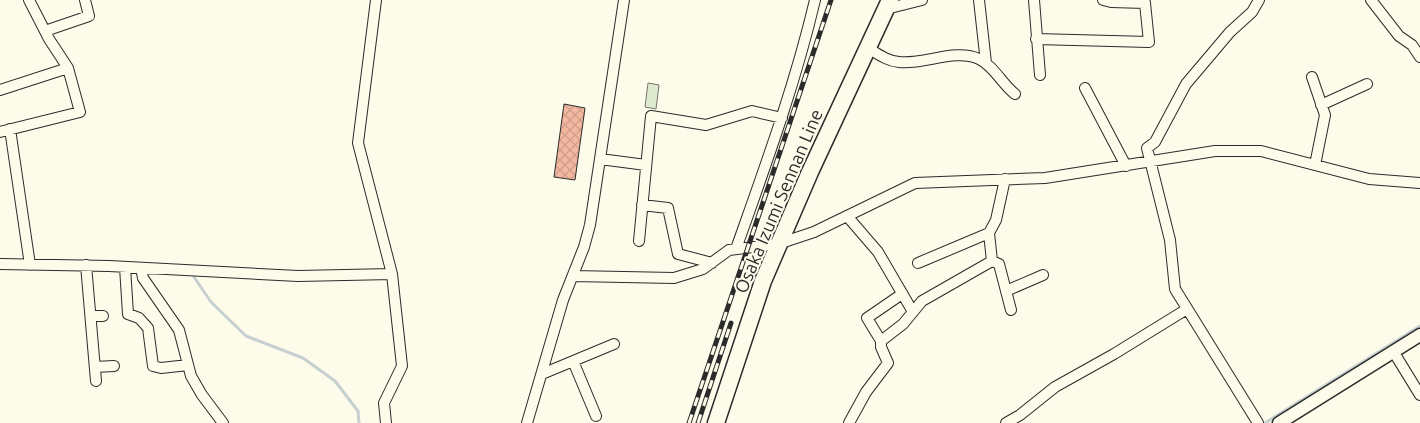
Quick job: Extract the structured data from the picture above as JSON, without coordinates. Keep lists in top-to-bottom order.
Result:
{
  "streets": {
    "main road": ["Osaka Izumi Sennan Line"]
  }
}
